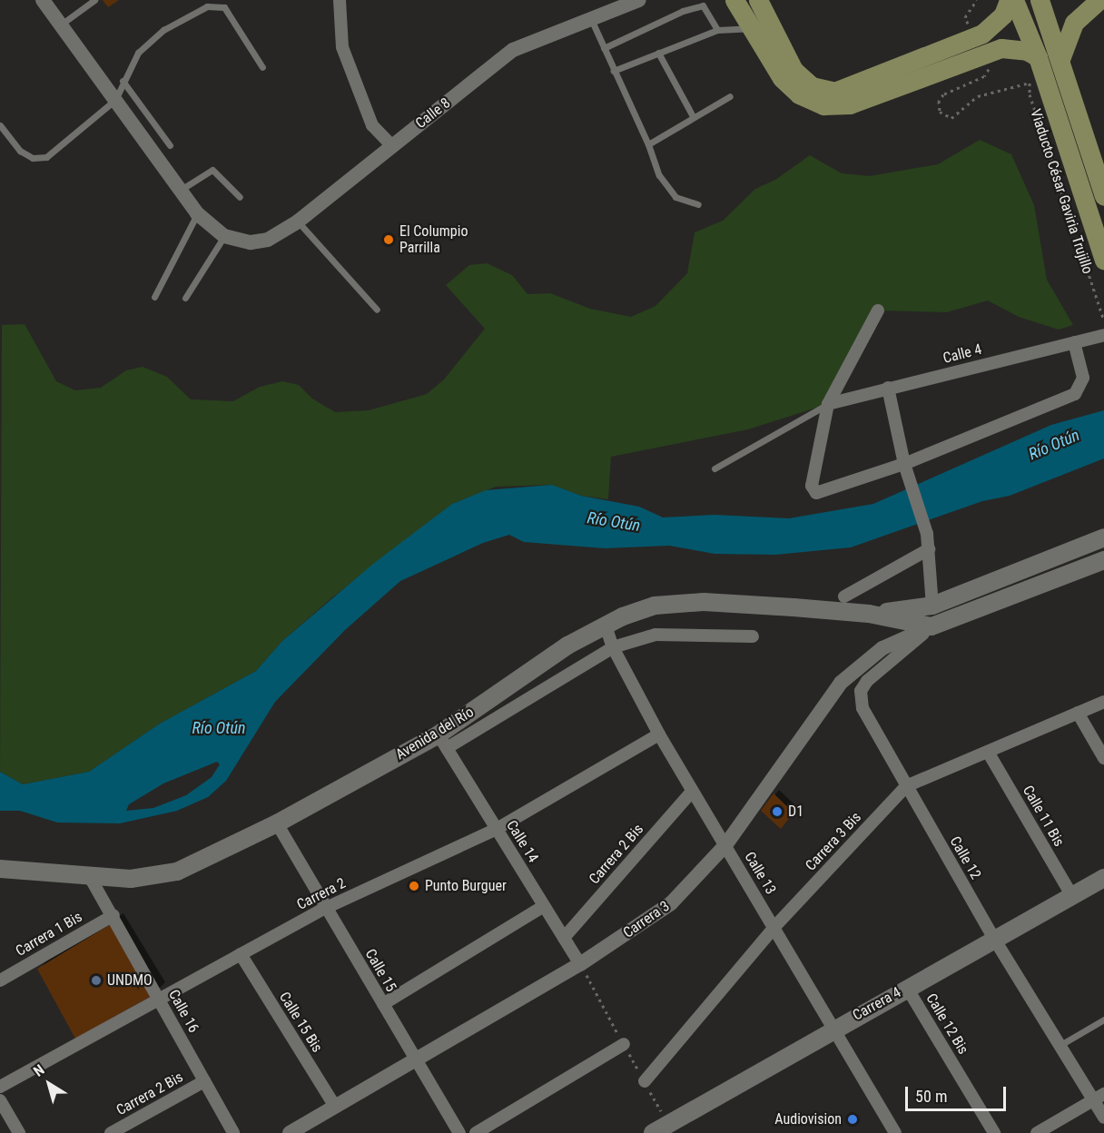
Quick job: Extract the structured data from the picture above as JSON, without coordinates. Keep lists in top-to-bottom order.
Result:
{
  "streets": {
    "main road": ["Viaducto César Gaviria Trujillo", "Avenida del Río", "Carrera 4"],
    "street": [
      "Calle 8",
      "Calle 4",
      "Calle 11 Bis",
      "Calle 14",
      "Carrera 3 Bis",
      "Carrera 2 Bis",
      "Calle 12",
      "Calle 13",
      "Carrera 2",
      "Carrera 3",
      "Carrera 1 Bis",
      "Calle 15",
      "Calle 16",
      "Calle 15 Bis",
      "Calle 12 Bis"
    ]
  },
  "crossings": [
    ["Avenida del Río", "Calle 14"],
    ["Avenida del Río", "Calle 13"],
    ["Avenida del Río", "Calle 15"],
    ["Avenida del Río", "Calle 16"],
    ["Calle 11 Bis", "Carrera 3 Bis"],
    ["Calle 11 Bis", "Carrera 4"],
    ["Calle 14", "Carrera 2 Bis"],
    ["Calle 14", "Carrera 2"],
    ["Calle 14", "Carrera 3"],
    ["Carrera 3 Bis", "Calle 12"],
    ["Carrera 3 Bis", "Calle 13"],
    ["Carrera 2 Bis", "Calle 13"],
    ["Carrera 2 Bis", "Calle 16"],
    ["Calle 12", "Carrera 3"],
    ["Calle 12", "Carrera 4"],
    ["Calle 13", "Carrera 2"],
    ["Calle 13", "Carrera 3"],
    ["Calle 13", "Carrera 4"],
    ["Carrera 2", "Calle 15"],
    ["Carrera 2", "Calle 16"],
    ["Carrera 2", "Calle 15 Bis"],
    ["Carrera 3", "Calle 15"],
    ["Carrera 3", "Calle 15 Bis"],
    ["Carrera 1 Bis", "Calle 16"],
    ["Carrera 4", "Calle 12 Bis"]
  ],
  "water": ["Río Otún"],
  "places": [
    "El Columpio Parrilla",
    "D1",
    "Punto Burguer",
    "UNDMO",
    "Audiovision"
  ],
  "scale_bar": "50 m",
  "north": "top left"
}
